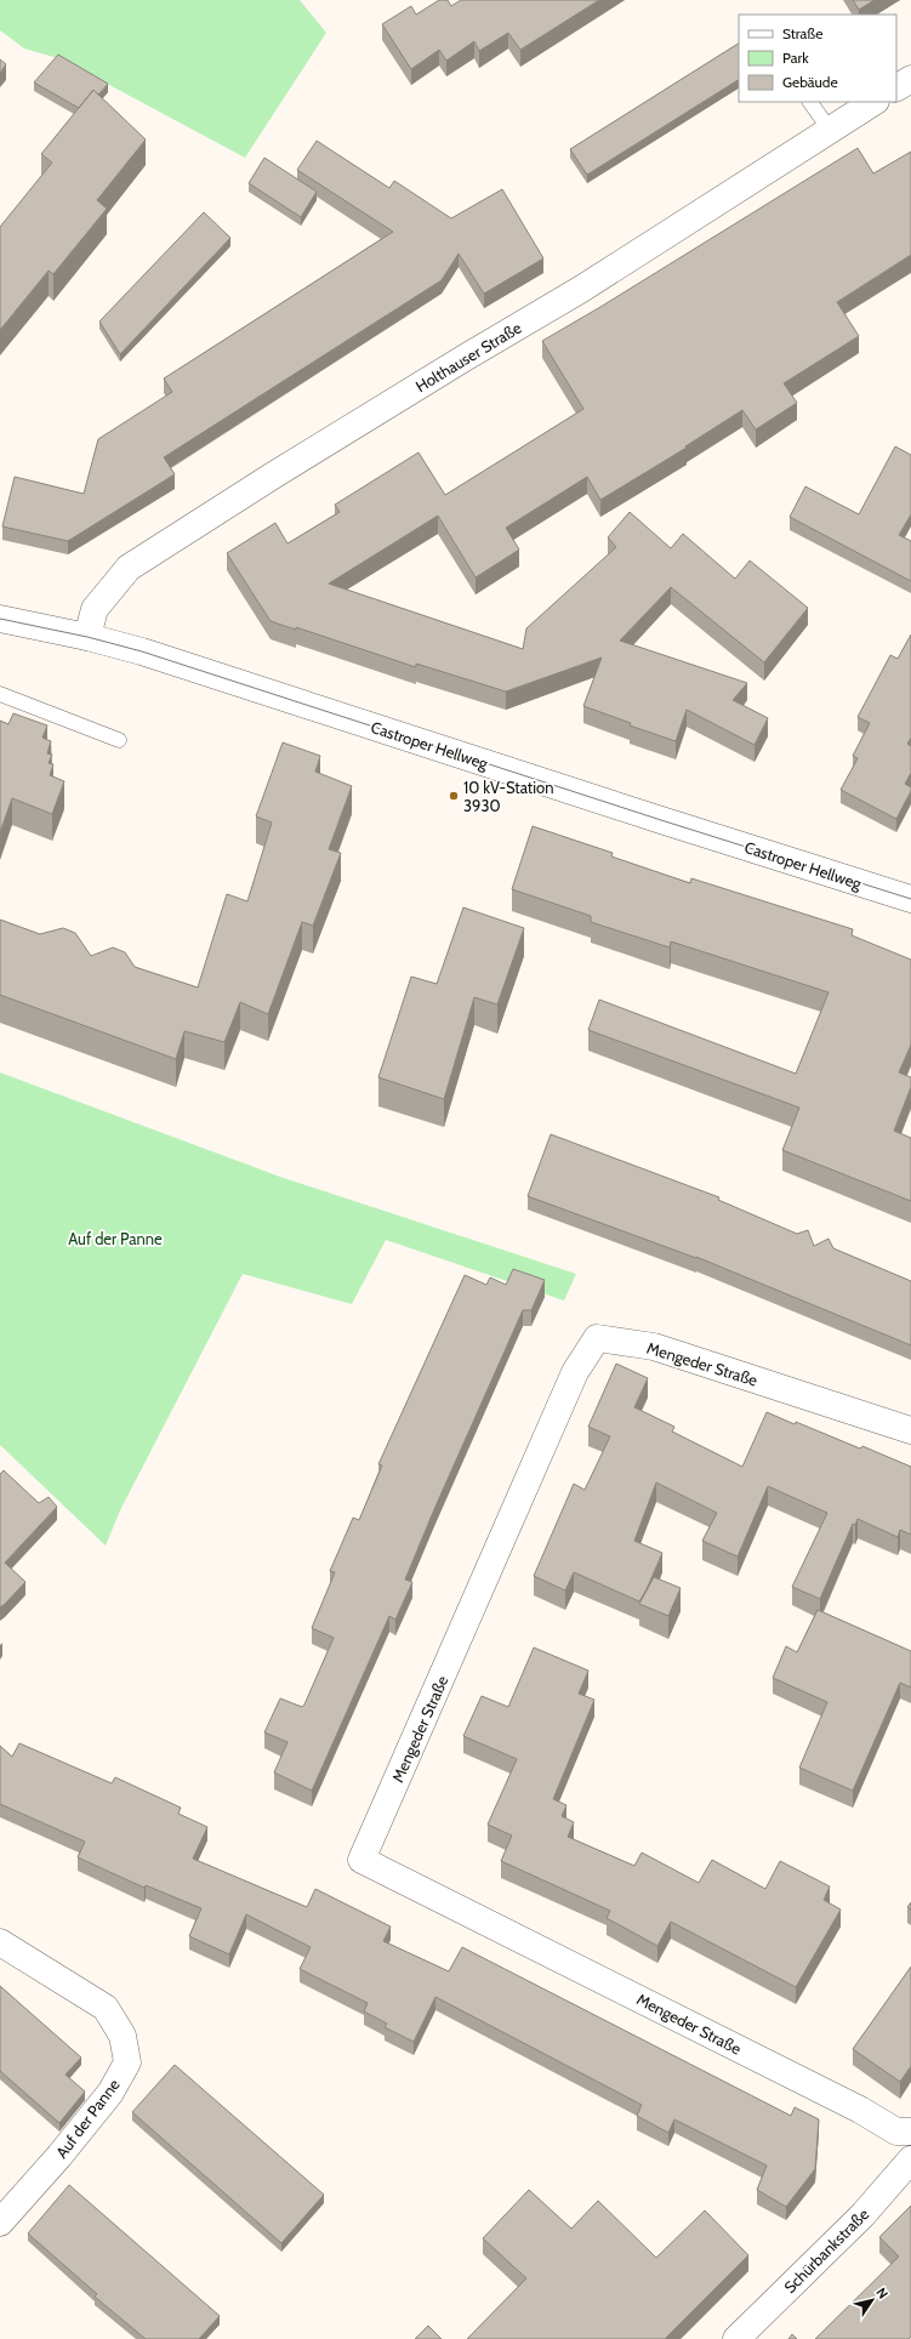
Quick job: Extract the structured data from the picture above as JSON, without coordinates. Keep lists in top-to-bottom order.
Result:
{
  "streets": {
    "street": [
      "Holthauser Straße",
      "Castroper Hellweg",
      "Mengeder Straße",
      "Auf der Panne",
      "Schürbankstraße"
    ]
  },
  "crossings": [
    ["Holthauser Straße", "Castroper Hellweg"]
  ],
  "parks": ["Auf der Panne"],
  "places": ["10 kV-Station 3930"],
  "legend": ["Straße", "Park", "Gebäude"],
  "north": "top right"
}
